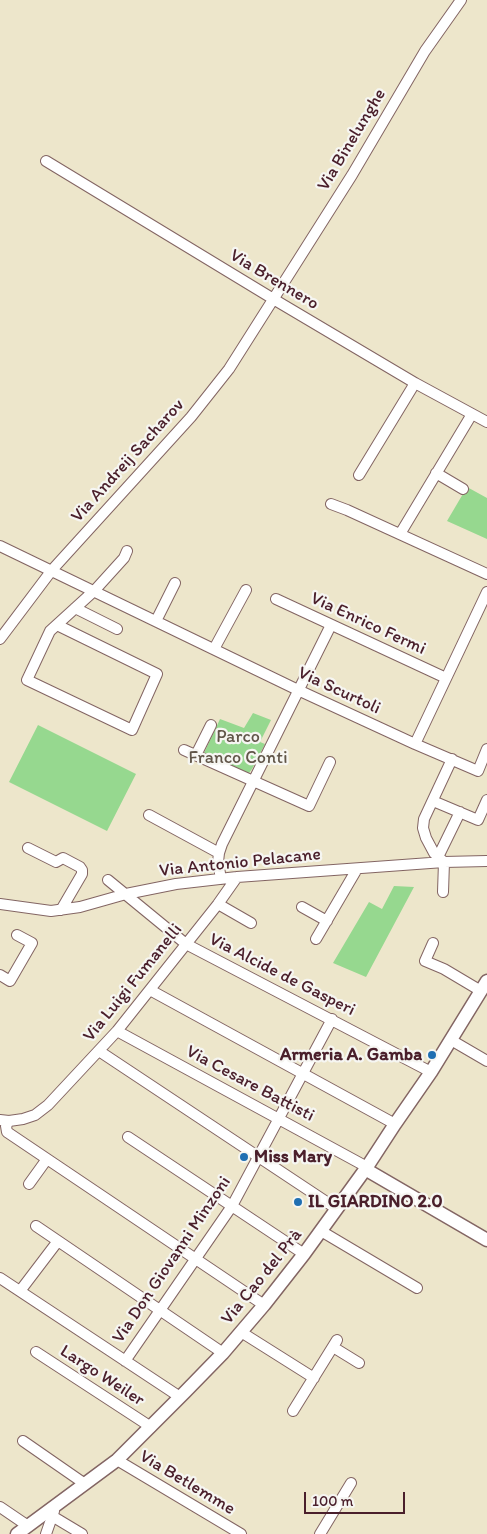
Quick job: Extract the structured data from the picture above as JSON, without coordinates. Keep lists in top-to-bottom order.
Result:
{
  "streets": {
    "main road": ["Via Cao del Prà"],
    "street": [
      "Via Binelunghe",
      "Via Brennero",
      "Via Andreij Sacharov",
      "Via Enrico Fermi",
      "Via Scurtoli",
      "Via Antonio Pelacane",
      "Via Alcide de Gasperi",
      "Via Luigi Fumanelli",
      "Via Cesare Battisti",
      "Via Don Giovanni Minzoni",
      "Largo Weiler",
      "Via Betlemme"
    ]
  },
  "crossings": [
    ["Via Binelunghe", "Via Brennero"],
    ["Via Binelunghe", "Via Andreij Sacharov"],
    ["Via Brennero", "Via Andreij Sacharov"],
    ["Via Andreij Sacharov", "Via Scurtoli"],
    ["Via Antonio Pelacane", "Via Alcide de Gasperi"],
    ["Via Antonio Pelacane", "Via Luigi Fumanelli"],
    ["Via Alcide de Gasperi", "Via Luigi Fumanelli"],
    ["Via Alcide de Gasperi", "Via Don Giovanni Minzoni"],
    ["Via Alcide de Gasperi", "Via Cao del Prà"],
    ["Via Luigi Fumanelli", "Via Cesare Battisti"],
    ["Via Cesare Battisti", "Via Don Giovanni Minzoni"],
    ["Via Cesare Battisti", "Via Cao del Prà"],
    ["Via Cao del Prà", "Largo Weiler"],
    ["Via Cao del Prà", "Via Betlemme"]
  ],
  "parks": ["Parco Franco Conti"],
  "places": ["Armeria A. Gamba", "Miss Mary", "IL GIARDINO 2.0"],
  "scale_bar": "100 m"
}
